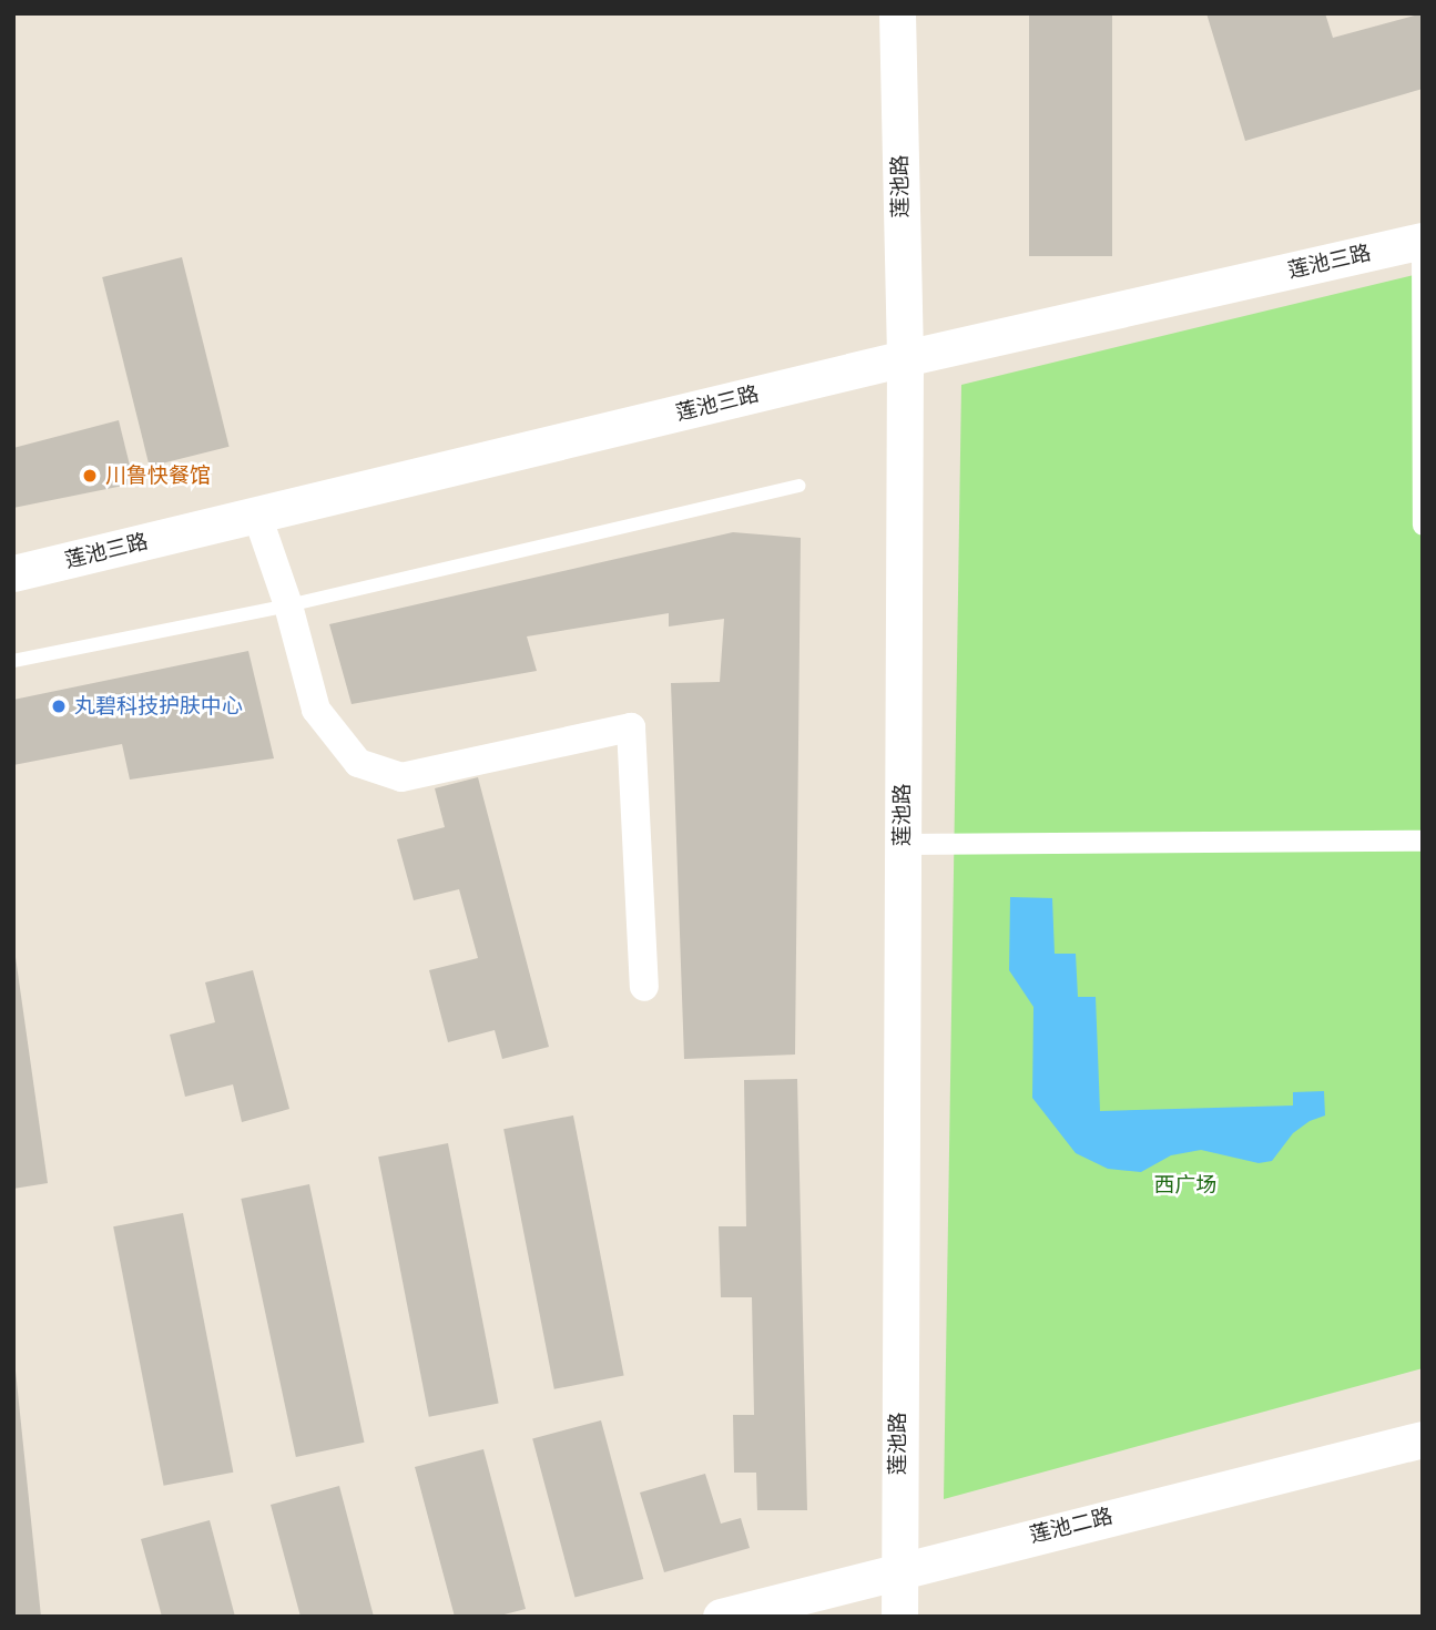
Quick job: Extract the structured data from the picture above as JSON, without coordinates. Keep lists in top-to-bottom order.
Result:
{
  "streets": {
    "street": ["莲池路", "莲池三路", "莲池二路"]
  },
  "crossings": [
    ["莲池路", "莲池三路"],
    ["莲池路", "莲池二路"]
  ],
  "parks": ["西广场"],
  "places": ["川鲁快餐馆", "丸碧科技护肤中心"]
}
